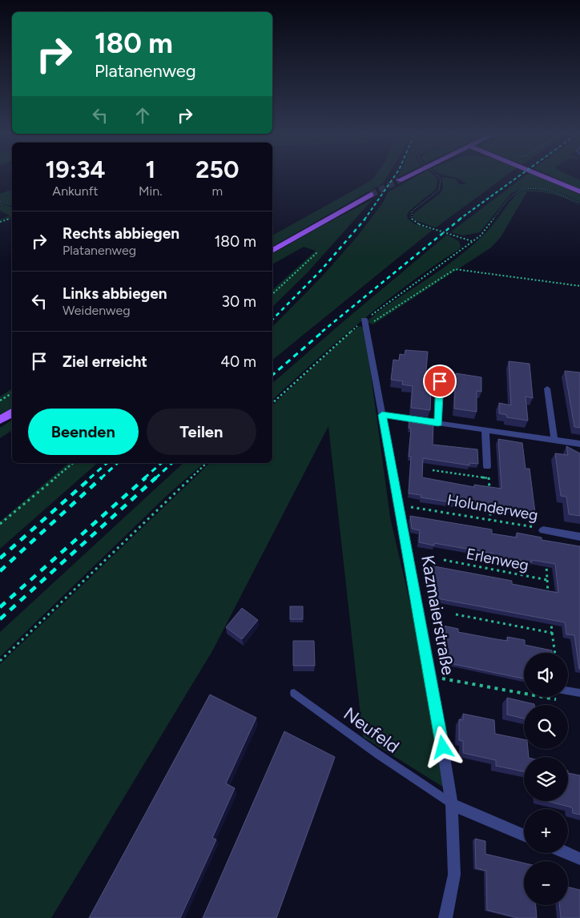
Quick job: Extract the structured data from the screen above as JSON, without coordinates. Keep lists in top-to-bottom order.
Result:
{
  "streets": {
    "street": ["Holunderweg", "Kazmaierstraße"],
    "lane": ["Neufeld"],
    "path": ["Erlenweg"]
  },
  "crossings": [
    ["Holunderweg", "Kazmaierstraße"],
    ["Kazmaierstraße", "Neufeld"]
  ],
  "page": {
    "turn": ["180 m", "Platanenweg"],
    "eta": [
      "19:34",
      "Ankunft",
      "1",
      "Min.",
      "250",
      "m"
    ],
    "list": [
      {
        "name": "Rechts abbiegen",
        "note": "Platanenweg",
        "value": "180 m"
      },
      {
        "name": "Links abbiegen",
        "note": "Weidenweg",
        "value": "30 m"
      },
      {
        "name": "Ziel erreicht",
        "value": "40 m"
      }
    ],
    "buttons": ["Beenden", "Teilen"],
    "map_buttons": ["+", "−"]
  }
}
